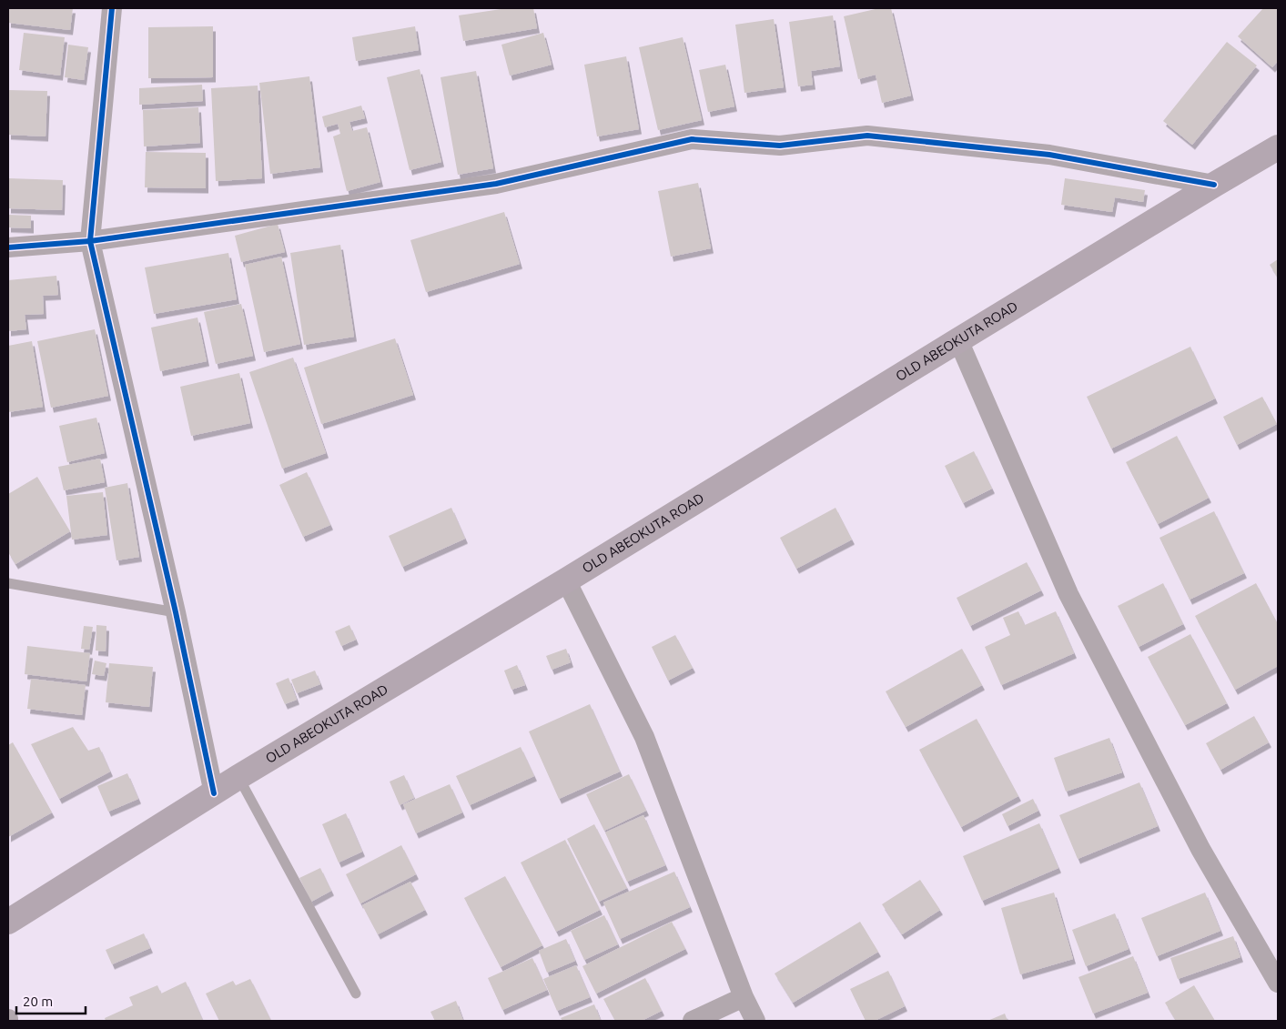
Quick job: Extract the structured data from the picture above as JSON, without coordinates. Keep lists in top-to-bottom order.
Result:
{
  "streets": {
    "highway": ["OLD ABEOKUTA ROAD"]
  },
  "scale_bar": "20 m"
}
